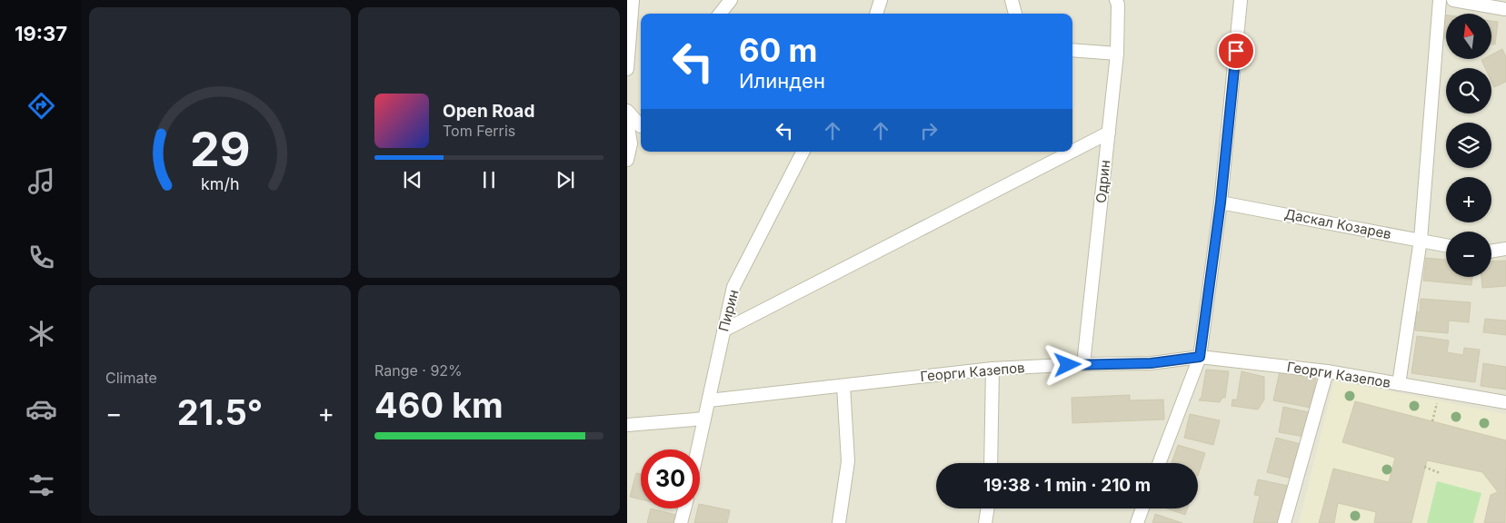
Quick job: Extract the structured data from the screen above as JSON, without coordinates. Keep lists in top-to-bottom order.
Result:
{
  "streets": {
    "street": [
      "Одрин",
      "Даскал Козарев",
      "Пирин",
      "Георги Казепов"
    ]
  },
  "crossings": [
    ["Одрин", "Георги Казепов"],
    ["Пирин", "Георги Казепов"]
  ],
  "north": "top",
  "page": {
    "tabs": "19:37",
    "map_buttons": ["+", "−"],
    "turn": ["60 m", "Илинден"],
    "song": ["Open Road", "Tom Ferris"],
    "tile": [
      "Climate",
      ["Range · 92%", "460 km"]
    ],
    "heat": ["−", "21.5°", "+"],
    "limit": "30",
    "trip": "19:38 · 1 min · 210 m",
    "gauge": ["29", "km/h"]
  }
}
